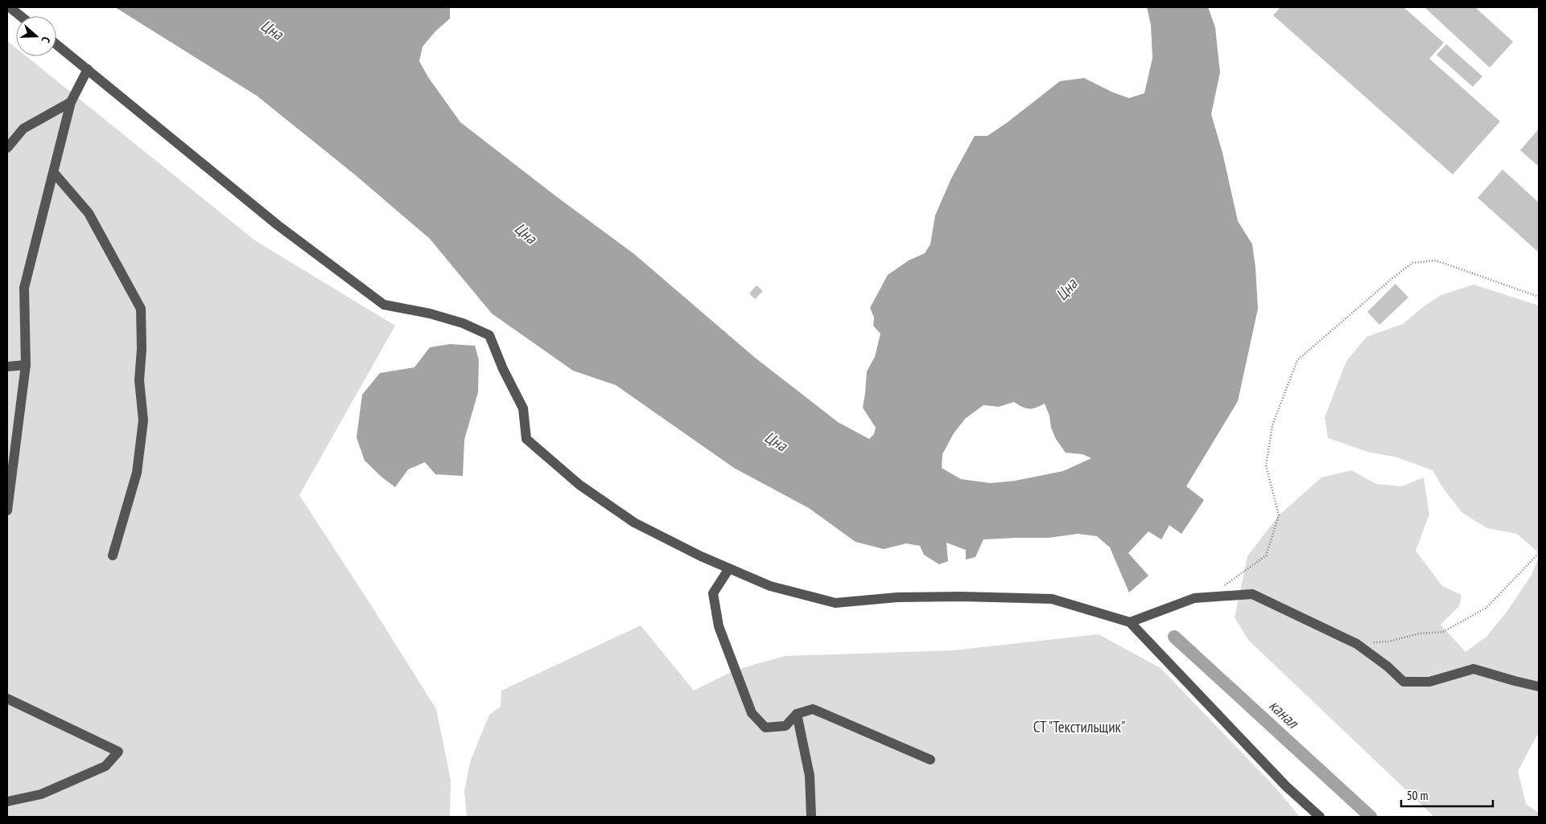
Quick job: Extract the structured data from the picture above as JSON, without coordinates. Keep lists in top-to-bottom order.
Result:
{
  "water": ["Цна", "канал"],
  "parks": ["СТ \"Текстильщик\""],
  "scale_bar": "50 m",
  "north": "right"
}
